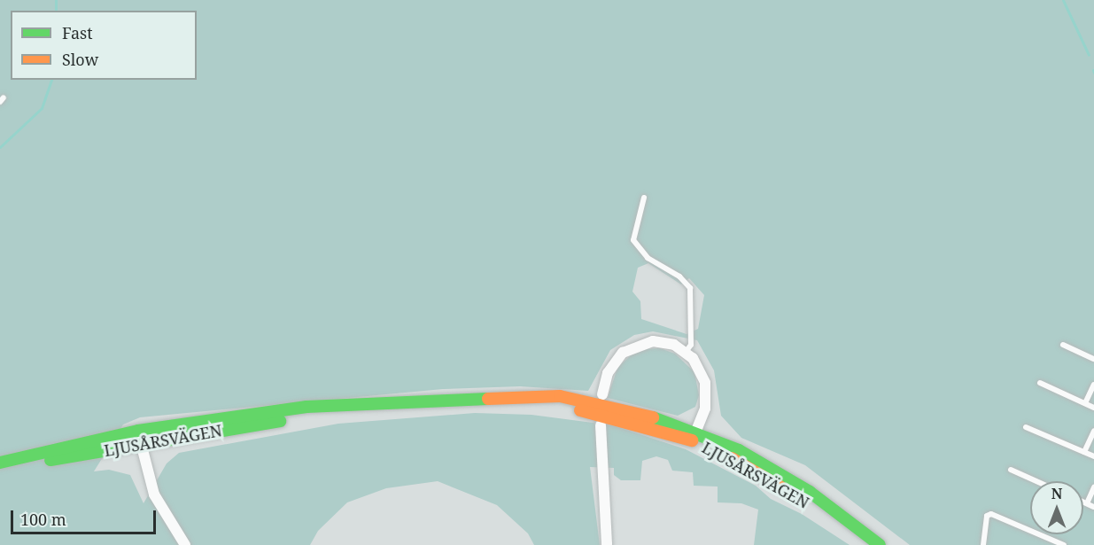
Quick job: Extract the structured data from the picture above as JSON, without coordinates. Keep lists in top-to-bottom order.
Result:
{
  "streets": {
    "main road": ["LJUSÅRSVÄGEN"]
  },
  "legend": ["Fast", "Slow"],
  "scale_bar": "100 m",
  "north": "top"
}
